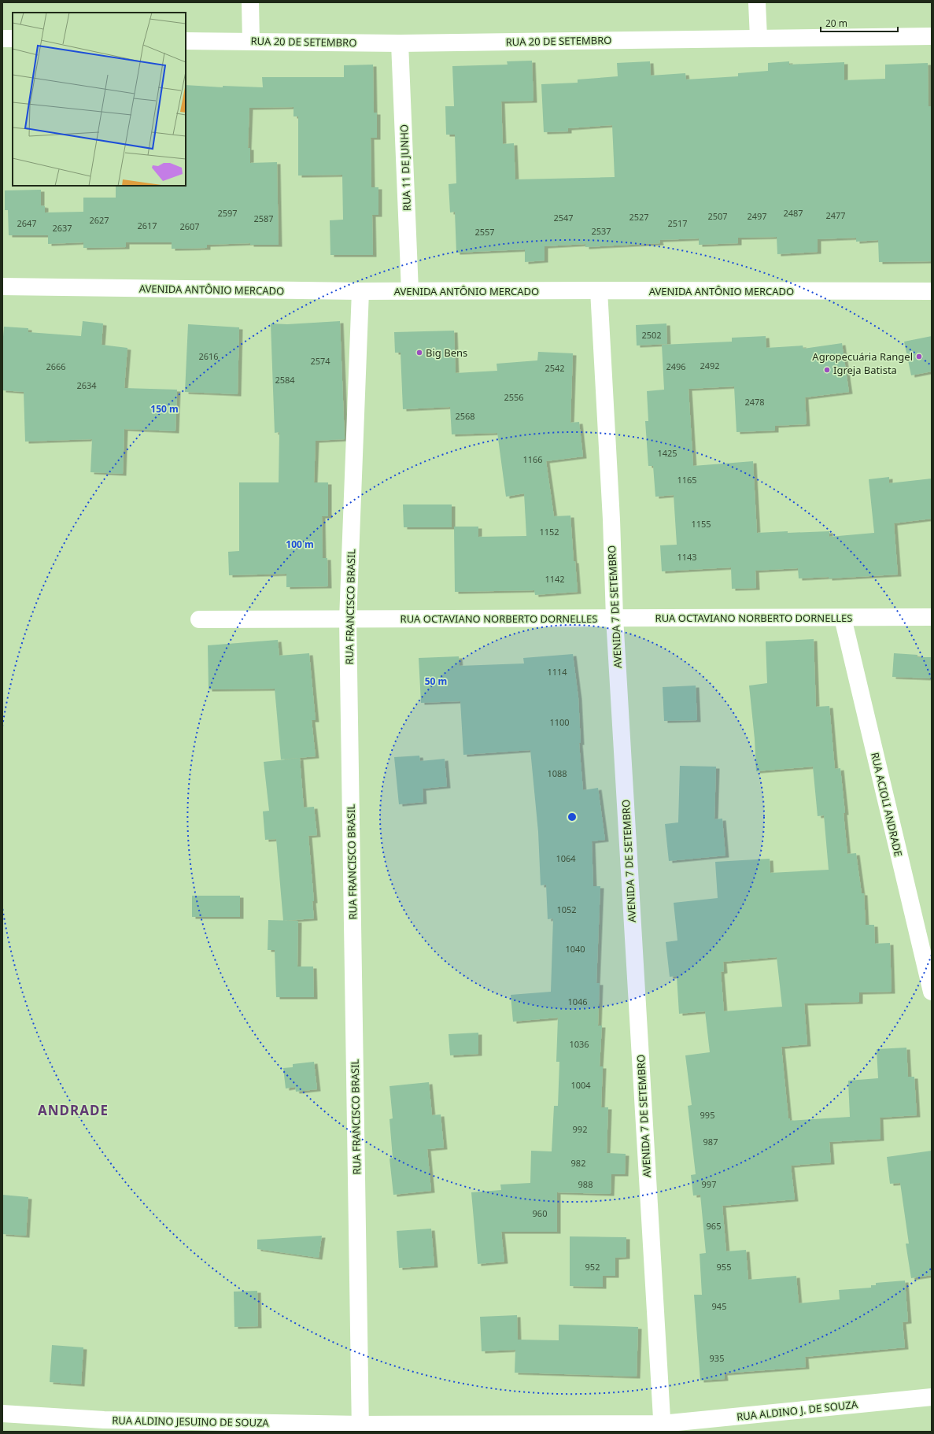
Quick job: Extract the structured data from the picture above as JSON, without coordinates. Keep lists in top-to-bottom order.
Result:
{
  "streets": {
    "street": [
      "RUA 20 DE SETEMBRO",
      "RUA 11 DE JUNHO",
      "AVENIDA ANTÔNIO MERCADO",
      "RUA FRANCISCO BRASIL",
      "AVENIDA 7 DE SETEMBRO",
      "RUA OCTAVIANO NORBERTO DORNELLES",
      "RUA ACIOLI ANDRADE",
      "RUA ALDINO J. DE SOUZA",
      "RUA ALDINO JESUINO DE SOUZA"
    ]
  },
  "crossings": [
    ["RUA 20 DE SETEMBRO", "RUA 11 DE JUNHO"],
    ["RUA 11 DE JUNHO", "AVENIDA ANTÔNIO MERCADO"],
    ["AVENIDA ANTÔNIO MERCADO", "RUA FRANCISCO BRASIL"],
    ["AVENIDA ANTÔNIO MERCADO", "AVENIDA 7 DE SETEMBRO"],
    ["RUA FRANCISCO BRASIL", "RUA OCTAVIANO NORBERTO DORNELLES"],
    ["RUA FRANCISCO BRASIL", "RUA ALDINO JESUINO DE SOUZA"],
    ["AVENIDA 7 DE SETEMBRO", "RUA OCTAVIANO NORBERTO DORNELLES"],
    ["AVENIDA 7 DE SETEMBRO", "RUA ALDINO J. DE SOUZA"],
    ["AVENIDA 7 DE SETEMBRO", "RUA ALDINO JESUINO DE SOUZA"],
    ["RUA OCTAVIANO NORBERTO DORNELLES", "RUA ACIOLI ANDRADE"],
    ["RUA ALDINO J. DE SOUZA", "RUA ALDINO JESUINO DE SOUZA"]
  ],
  "districts": ["ANDRADE"],
  "places": ["Big Bens", "Agropecuária Rangel", "Igreja Batista"],
  "house_numbers": [
    "2597",
    "2487",
    "2477",
    "2507",
    "2497",
    "2527",
    "2547",
    "2587",
    "2627",
    "2647",
    "2517",
    "2617",
    "2607",
    "2637",
    "2537",
    "2557",
    "2502",
    "2616",
    "2574",
    "2492",
    "2666",
    "2496",
    "2542",
    "2584",
    "2634",
    "2556",
    "2478",
    "2568",
    "1425",
    "1166",
    "1165",
    "1155",
    "1152",
    "1143",
    "1142",
    "1114",
    "1100",
    "1088",
    "1064",
    "1052",
    "1040",
    "1046",
    "1036",
    "1004",
    "995",
    "992",
    "987",
    "982",
    "988",
    "997",
    "960",
    "965",
    "952",
    "955",
    "945",
    "935"
  ],
  "scale_bar": "20 m",
  "rings": ["150 m", "100 m", "50 m"]
}
